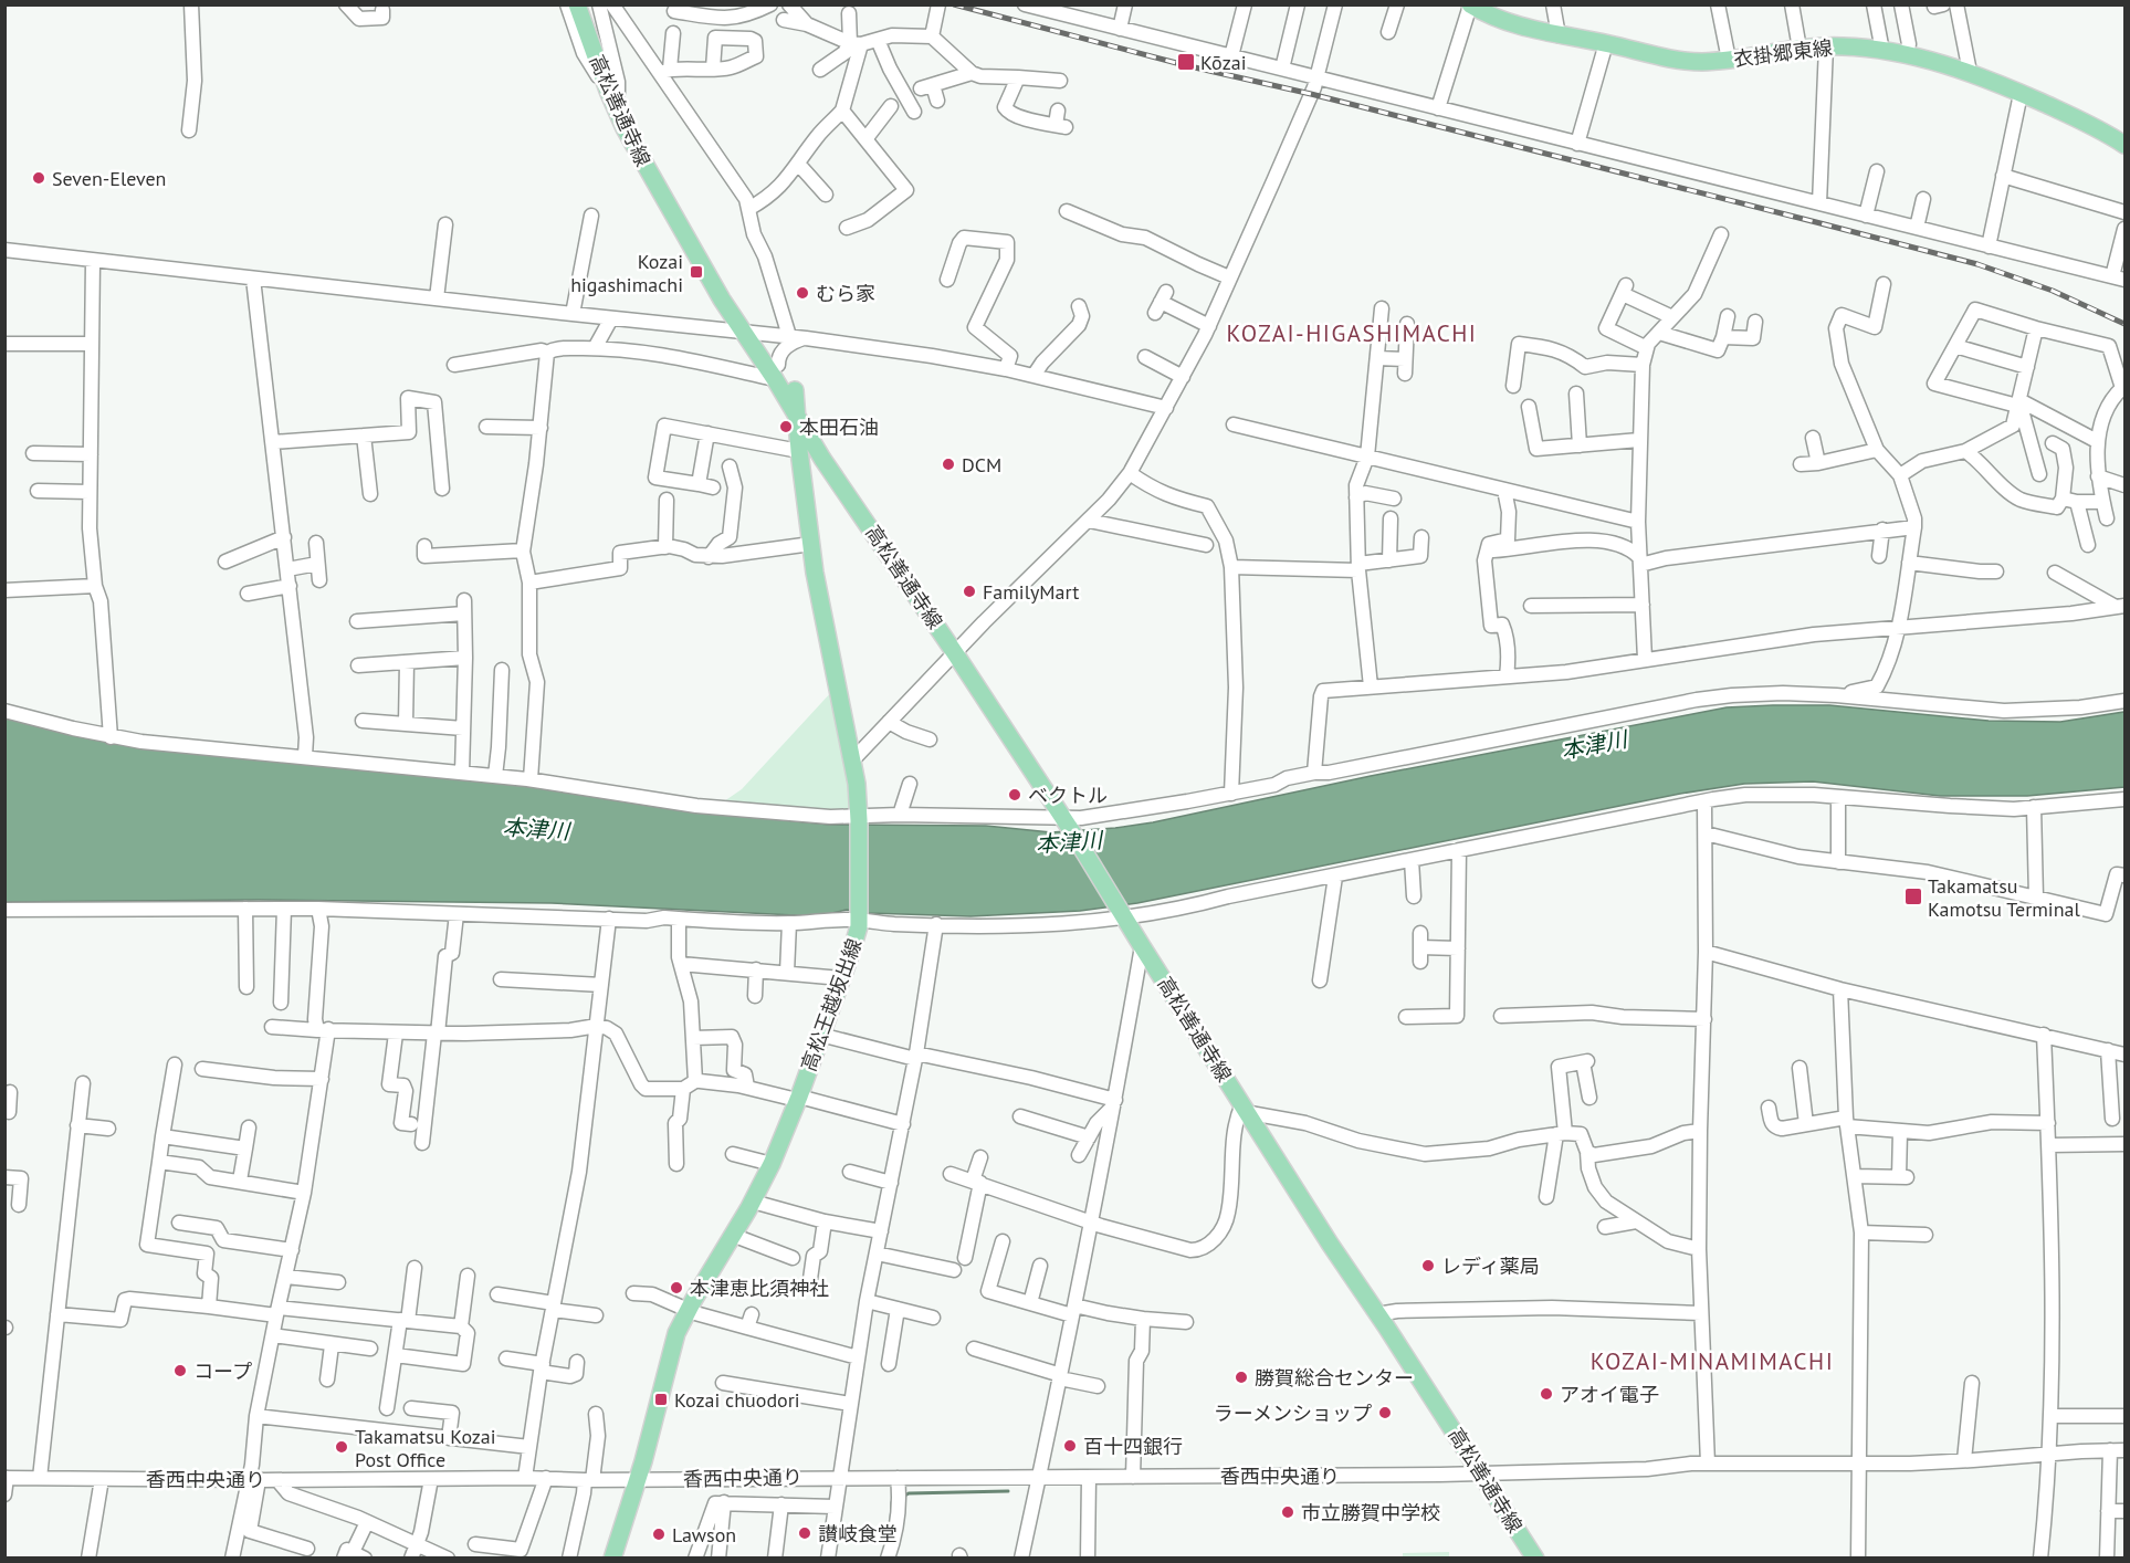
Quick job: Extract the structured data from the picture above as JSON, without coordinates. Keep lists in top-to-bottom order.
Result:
{
  "streets": {
    "main road": ["衣掛郷東線", "高松善通寺線", "高松王越坂出線"],
    "street": ["香西中央通り"]
  },
  "crossings": [
    ["高松善通寺線", "高松王越坂出線"],
    ["高松善通寺線", "香西中央通り"],
    ["高松王越坂出線", "香西中央通り"]
  ],
  "districts": ["KOZAI-HIGASHIMACHI", "KOZAI-MINAMIMACHI"],
  "water": ["本津川"],
  "places": {
    "transit": [
      "Kōzai",
      "Kozai higashimachi",
      "Takamatsu Kamotsu Terminal",
      "Kozai chuodori"
    ],
    "other": [
      "Seven-Eleven",
      "むら家",
      "本田石油",
      "DCM",
      "FamilyMart",
      "ベクトル",
      "レディ薬局",
      "本津恵比須神社",
      "コープ",
      "勝賀総合センター",
      "アオイ電子",
      "ラーメンショップ",
      "百十四銀行",
      "Takamatsu Kozai Post Office",
      "市立勝賀中学校",
      "讃岐食堂",
      "Lawson"
    ]
  }
}
